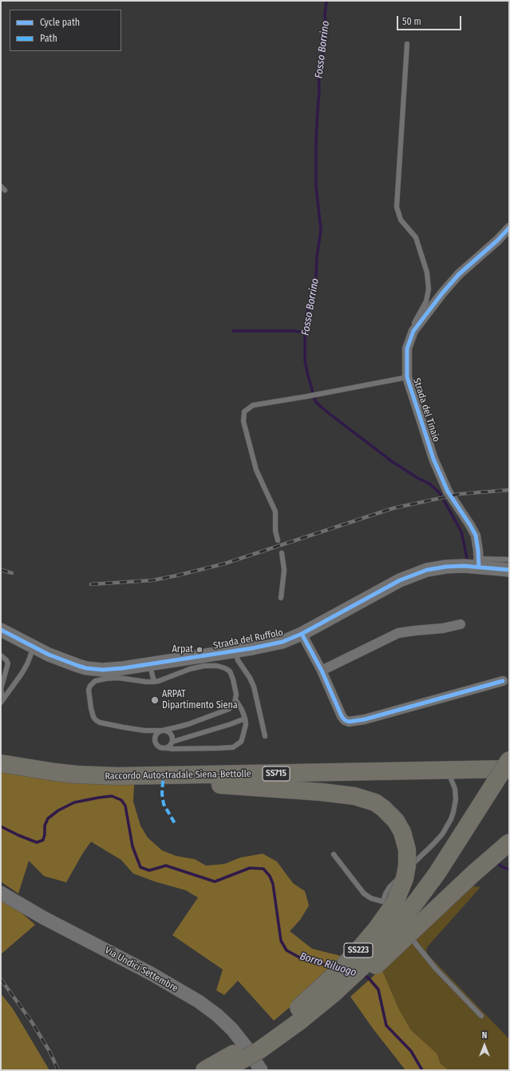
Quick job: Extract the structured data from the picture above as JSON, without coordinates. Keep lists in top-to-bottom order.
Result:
{
  "streets": {
    "highway": ["SS715", "Raccordo Autostradale Siena-Bettolle", "SS223"],
    "street": ["Strada del Tinaio", "Strada del Ruffolo", "Via Undici Settembre"]
  },
  "crossings": [
    ["Strada del Tinaio", "Strada del Ruffolo"],
    ["Raccordo Autostradale Siena-Bettolle", "SS223"]
  ],
  "water": ["Fosso Borrino", "Borro Riluogo"],
  "places": ["Arpat", "ARPAT Dipartimento Siena"],
  "legend": ["Cycle path", "Path"],
  "scale_bar": "50 m",
  "north": "top"
}
